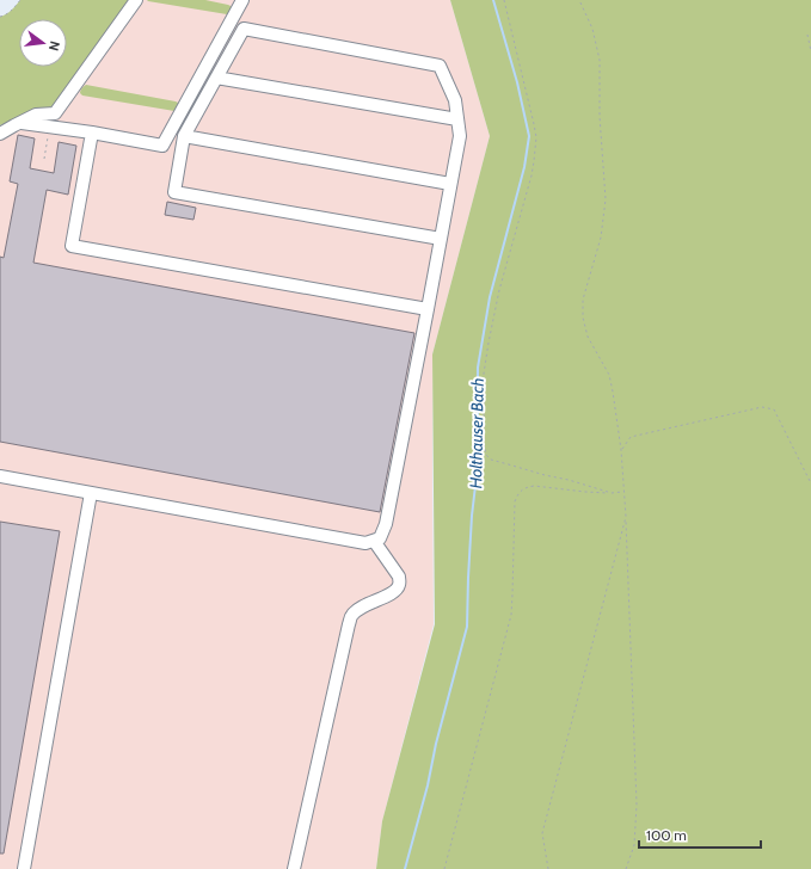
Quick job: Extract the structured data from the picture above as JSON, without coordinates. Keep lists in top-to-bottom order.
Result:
{
  "water": ["Holthauser Bach"],
  "scale_bar": "100 m",
  "north": "right"
}
